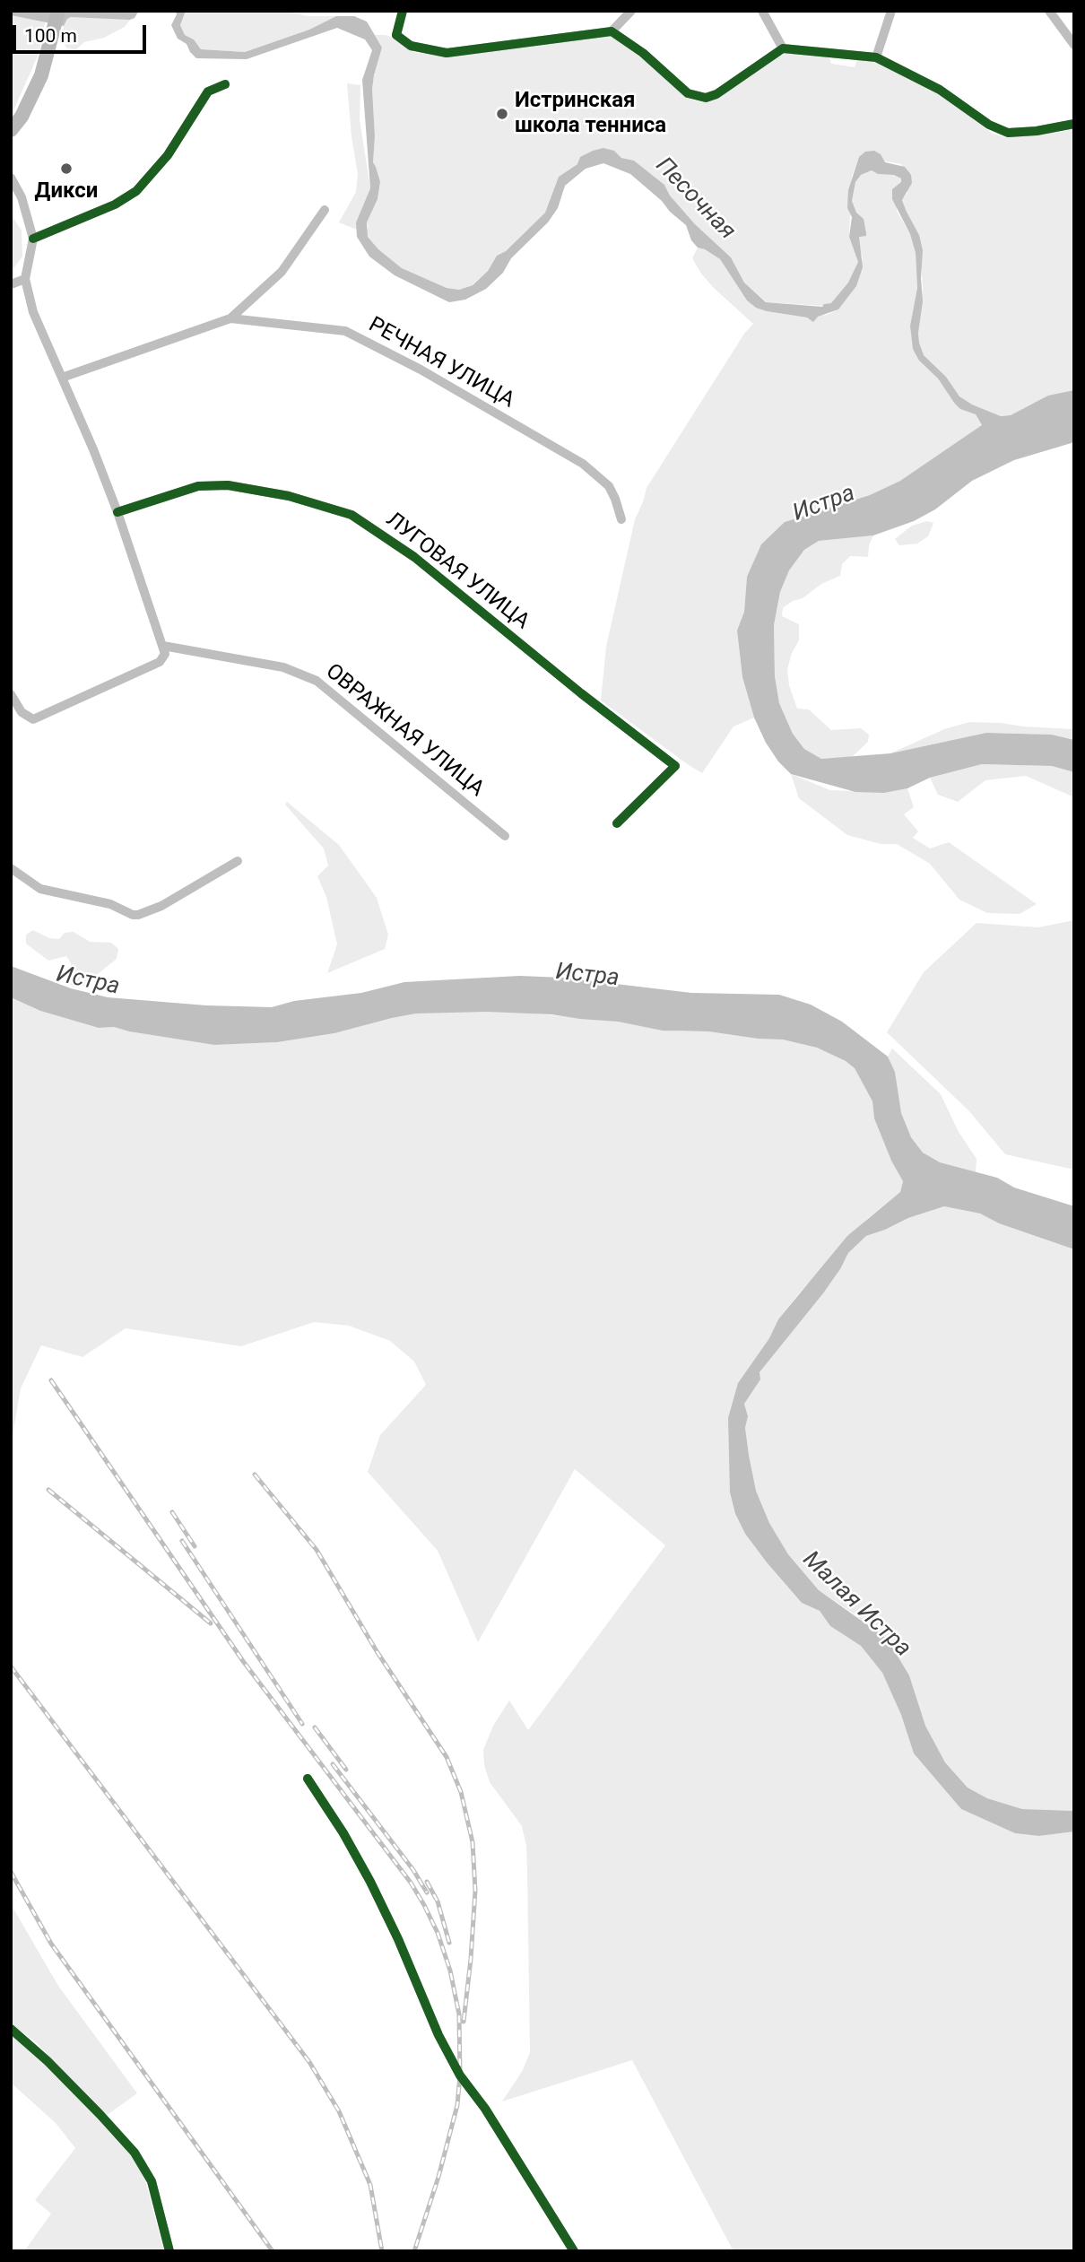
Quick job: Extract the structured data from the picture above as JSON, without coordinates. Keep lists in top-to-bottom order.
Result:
{
  "streets": {
    "street": ["РЕЧНАЯ УЛИЦА", "ЛУГОВАЯ УЛИЦА", "ОВРАЖНАЯ УЛИЦА"]
  },
  "water": ["Песочная", "Истра", "Малая Истра"],
  "places": ["Истринская школа тенниса", "Дикси"],
  "scale_bar": "100 m"
}
